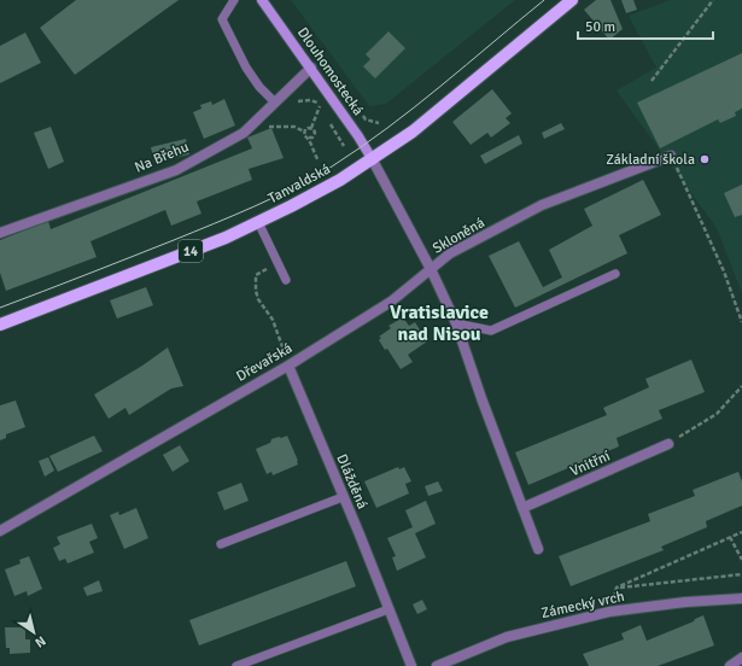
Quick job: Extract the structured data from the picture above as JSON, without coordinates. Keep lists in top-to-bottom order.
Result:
{
  "streets": {
    "main road": ["Tanvaldská", "14"],
    "street": [
      "Dlouhomostecká",
      "Na Břehu",
      "Skloněná",
      "Dřevařská",
      "Vnitřní",
      "Dlážděná",
      "Zámecký vrch"
    ]
  },
  "crossings": [
    ["Dlouhomostecká", "Na Břehu"],
    ["Dlouhomostecká", "Tanvaldská"],
    ["Skloněná", "Dřevařská"],
    ["Skloněná", "Vnitřní"],
    ["Dřevařská", "Dlážděná"]
  ],
  "districts": ["Vratislavice nad Nisou"],
  "places": ["Základní škola"],
  "scale_bar": "50 m",
  "north": "bottom right"
}
